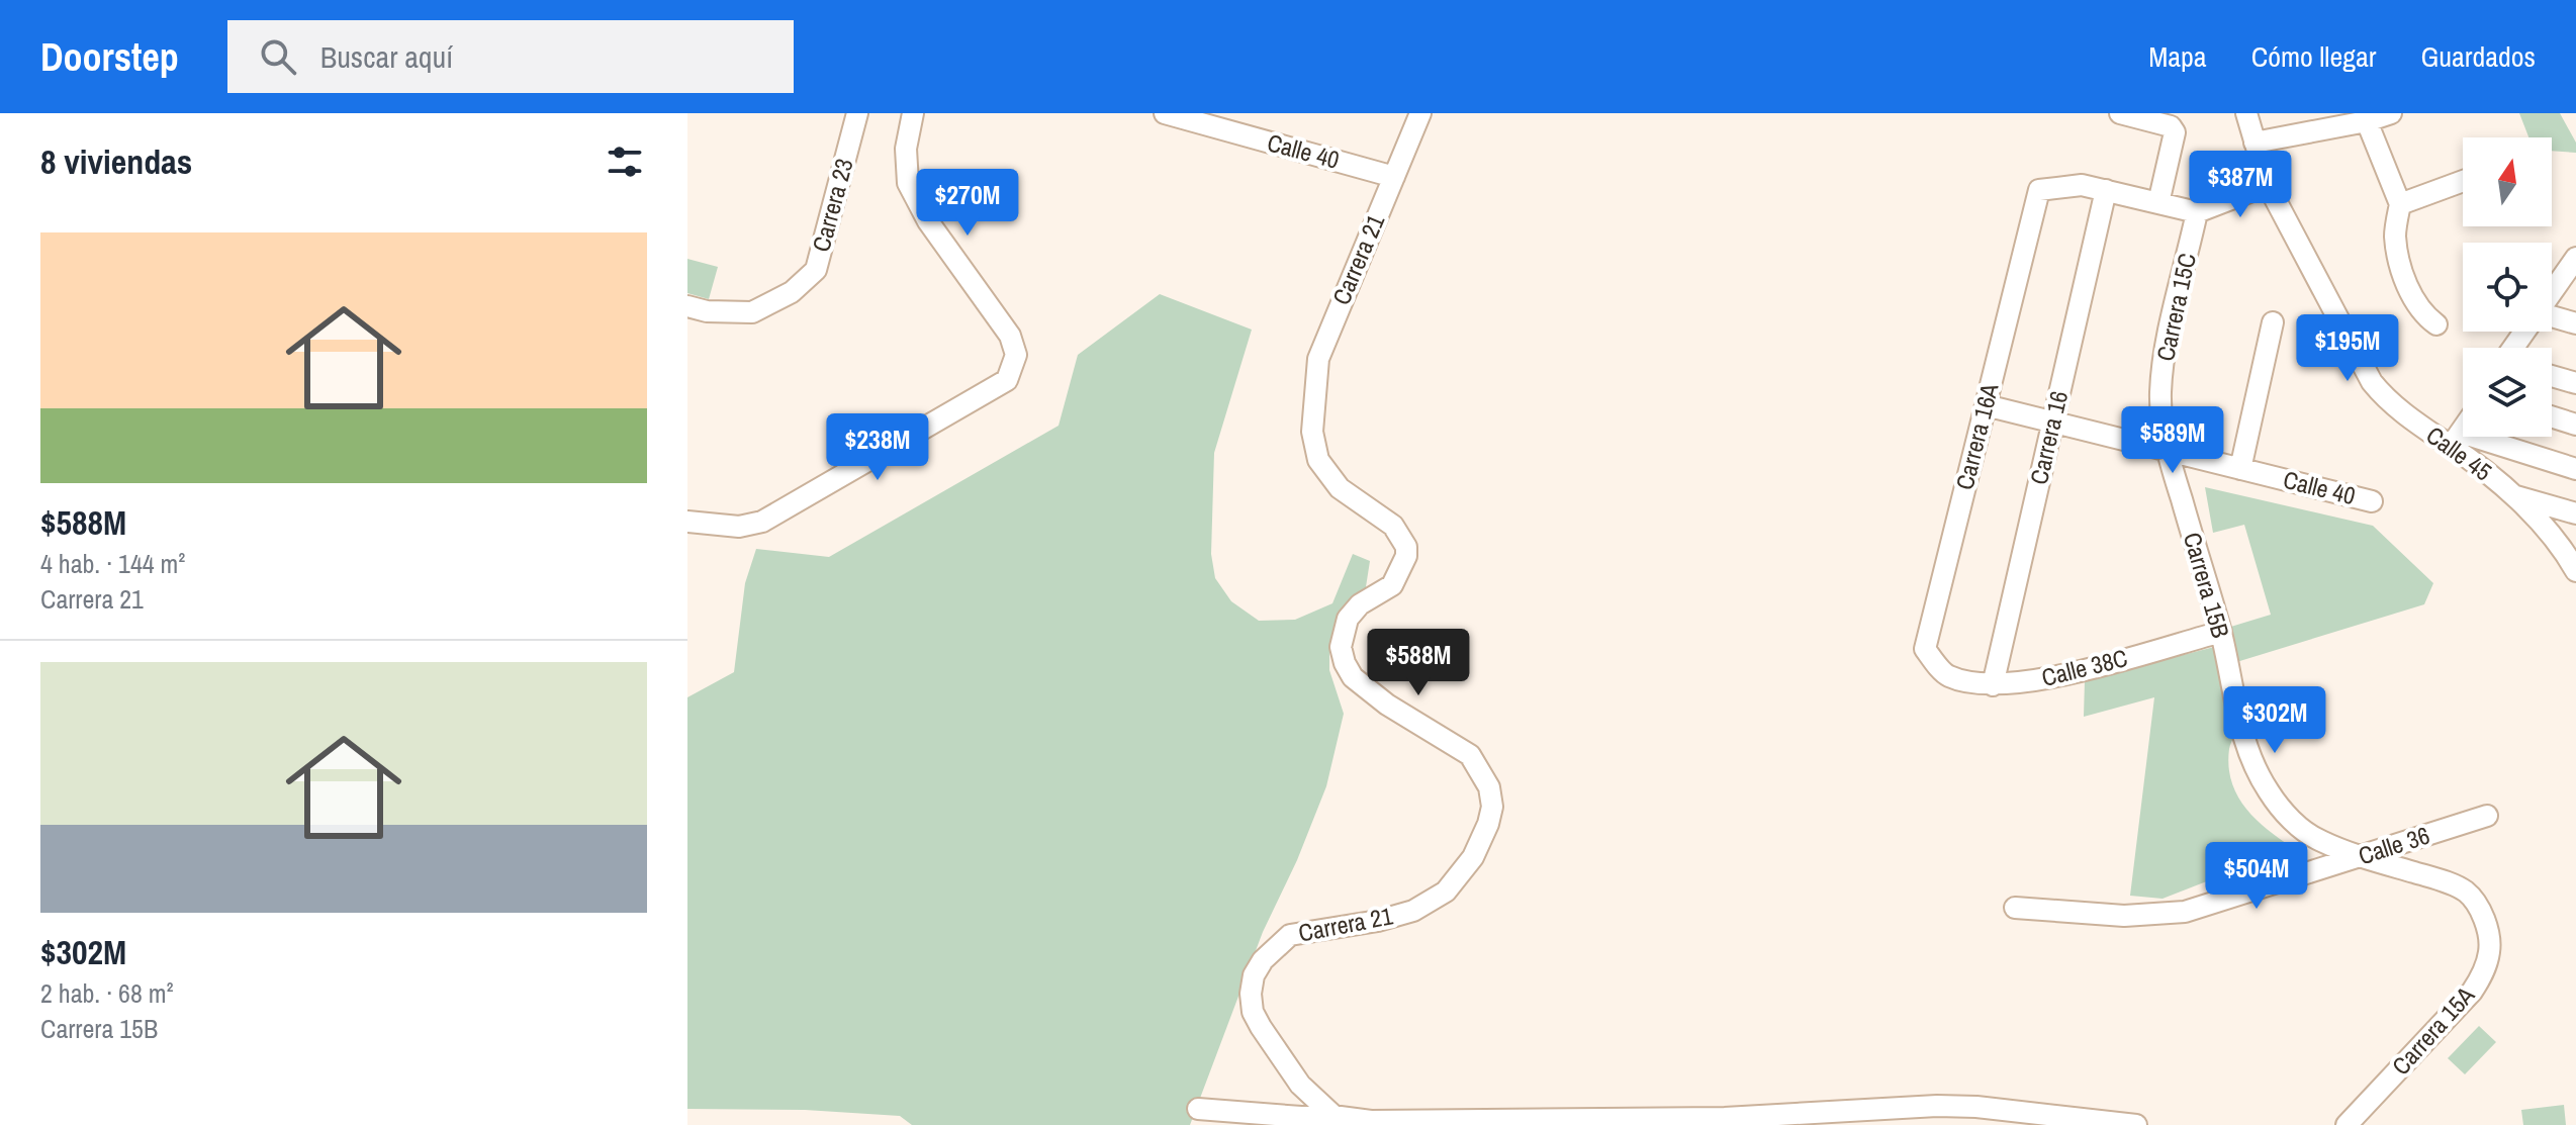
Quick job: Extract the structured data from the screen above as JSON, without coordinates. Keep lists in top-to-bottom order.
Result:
{
  "streets": {
    "street": [
      "Calle 40",
      "Carrera 23",
      "Carrera 21",
      "Carrera 15C",
      "Carrera 16A",
      "Carrera 16",
      "Calle 45",
      "Carrera 15B",
      "Calle 38C",
      "Calle 36",
      "Carrera 15A"
    ]
  },
  "crossings": [
    ["Calle 40", "Carrera 21"],
    ["Calle 40", "Carrera 15C"],
    ["Calle 40", "Carrera 16A"],
    ["Calle 40", "Carrera 16"],
    ["Calle 40", "Carrera 15B"],
    ["Carrera 15C", "Carrera 15B"],
    ["Carrera 16A", "Carrera 16"],
    ["Carrera 16A", "Calle 38C"],
    ["Carrera 16", "Calle 38C"],
    ["Carrera 15B", "Calle 38C"],
    ["Carrera 15B", "Calle 36"],
    ["Carrera 15B", "Carrera 15A"],
    ["Calle 36", "Carrera 15A"]
  ],
  "north": "top",
  "page": {
    "header": "Doorstep",
    "search": "Buscar aquí",
    "nav": ["Mapa", "Cómo llegar", "Guardados"],
    "heading": "8 viviendas",
    "price": [
      "$387M",
      "$270M",
      "$195M",
      "$589M",
      "$238M",
      "$588M",
      "$302M",
      "$504M"
    ],
    "list": [
      {
        "name": "$588M",
        "note": "4 hab. · 144 m² · Carrera 21"
      },
      {
        "name": "$302M",
        "note": "2 hab. · 68 m² · Carrera 15B"
      }
    ]
  }
}
